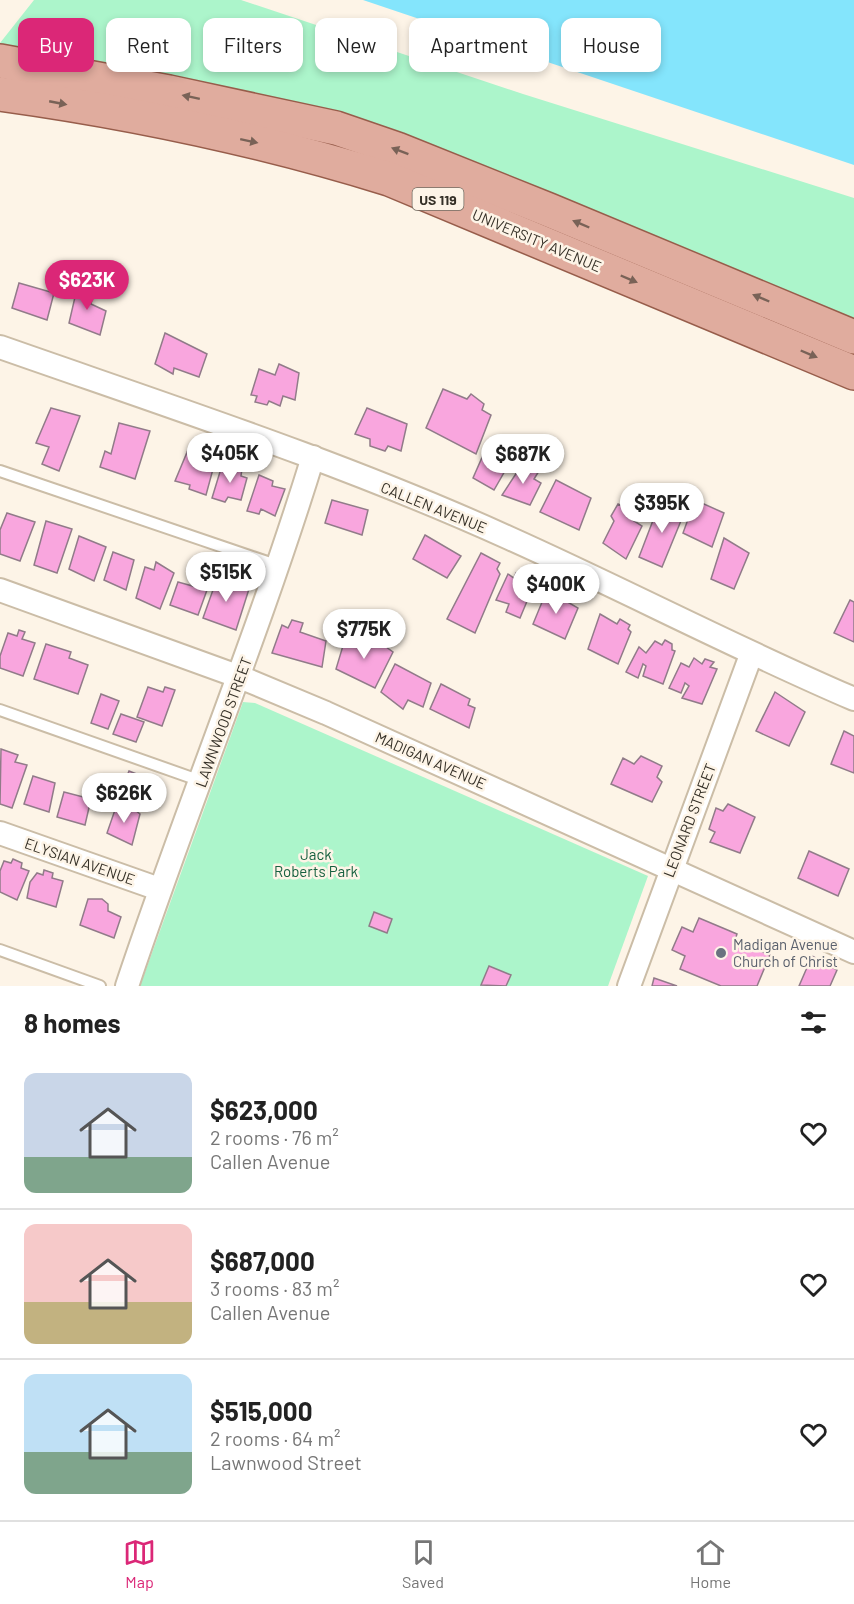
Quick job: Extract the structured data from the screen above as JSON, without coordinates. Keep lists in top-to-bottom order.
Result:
{
  "streets": {
    "main road": ["US 119", "UNIVERSITY AVENUE"],
    "street": [
      "CALLEN AVENUE",
      "LAWNWOOD STREET",
      "MADIGAN AVENUE",
      "LEONARD STREET",
      "ELYSIAN AVENUE"
    ]
  },
  "crossings": [
    ["CALLEN AVENUE", "LAWNWOOD STREET"],
    ["CALLEN AVENUE", "LEONARD STREET"],
    ["LAWNWOOD STREET", "MADIGAN AVENUE"],
    ["LAWNWOOD STREET", "ELYSIAN AVENUE"],
    ["MADIGAN AVENUE", "LEONARD STREET"]
  ],
  "parks": ["Jack Roberts Park"],
  "places": ["Madigan Avenue Church of Christ"],
  "page": {
    "chip": [
      "Buy",
      "Rent",
      "Filters",
      "New",
      "Apartment",
      "House"
    ],
    "price": [
      "$623K",
      "$405K",
      "$687K",
      "$395K",
      "$515K",
      "$400K",
      "$775K",
      "$626K"
    ],
    "heading": "8 homes",
    "list": [
      {
        "name": "$623,000",
        "note": "2 rooms · 76 m² · Callen Avenue"
      },
      {
        "name": "$687,000",
        "note": "3 rooms · 83 m² · Callen Avenue"
      },
      {
        "name": "$515,000",
        "note": "2 rooms · 64 m² · Lawnwood Street"
      }
    ],
    "tabs": ["Map", "Saved", "Home"]
  }
}
